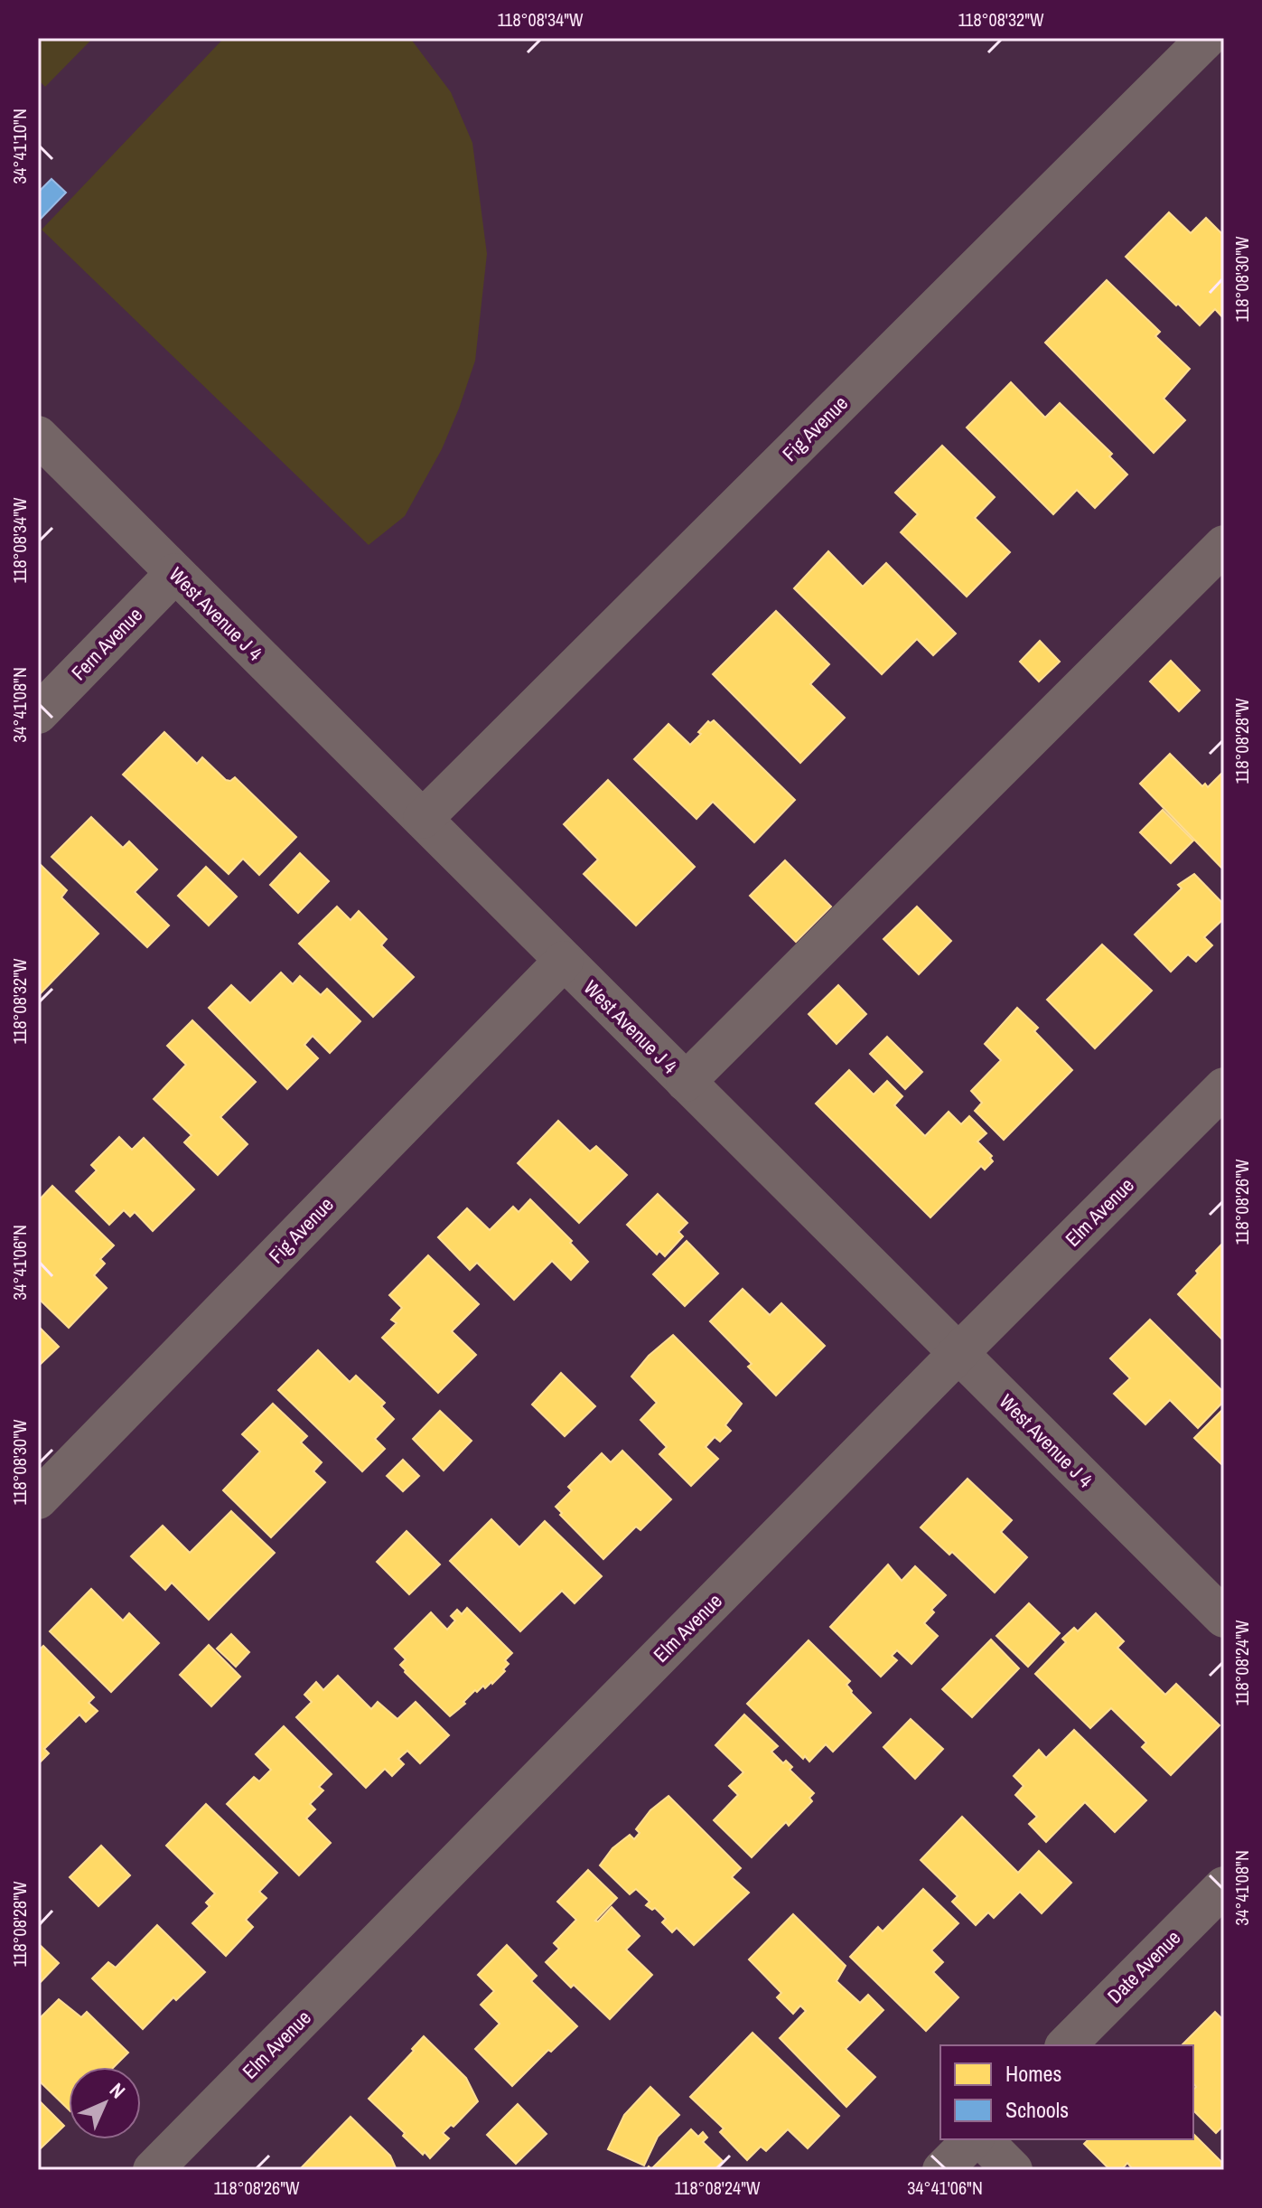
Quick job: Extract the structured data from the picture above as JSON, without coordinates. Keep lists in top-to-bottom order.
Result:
{
  "streets": {
    "street": [
      "Fig Avenue",
      "West Avenue J 4",
      "Fern Avenue",
      "Elm Avenue",
      "Date Avenue"
    ]
  },
  "crossings": [
    ["Fig Avenue", "West Avenue J 4"],
    ["West Avenue J 4", "Fern Avenue"],
    ["West Avenue J 4", "Elm Avenue"]
  ],
  "legend": ["Homes", "Schools"],
  "north": "top right",
  "coordinates": [
    "118°08'34\"W",
    "118°08'32\"W",
    "34°41'10\"N",
    "118°08'30\"W",
    "34°41'08\"N",
    "118°08'28\"W",
    "118°08'26\"W",
    "34°41'06\"N",
    "118°08'24\"W"
  ]
}
